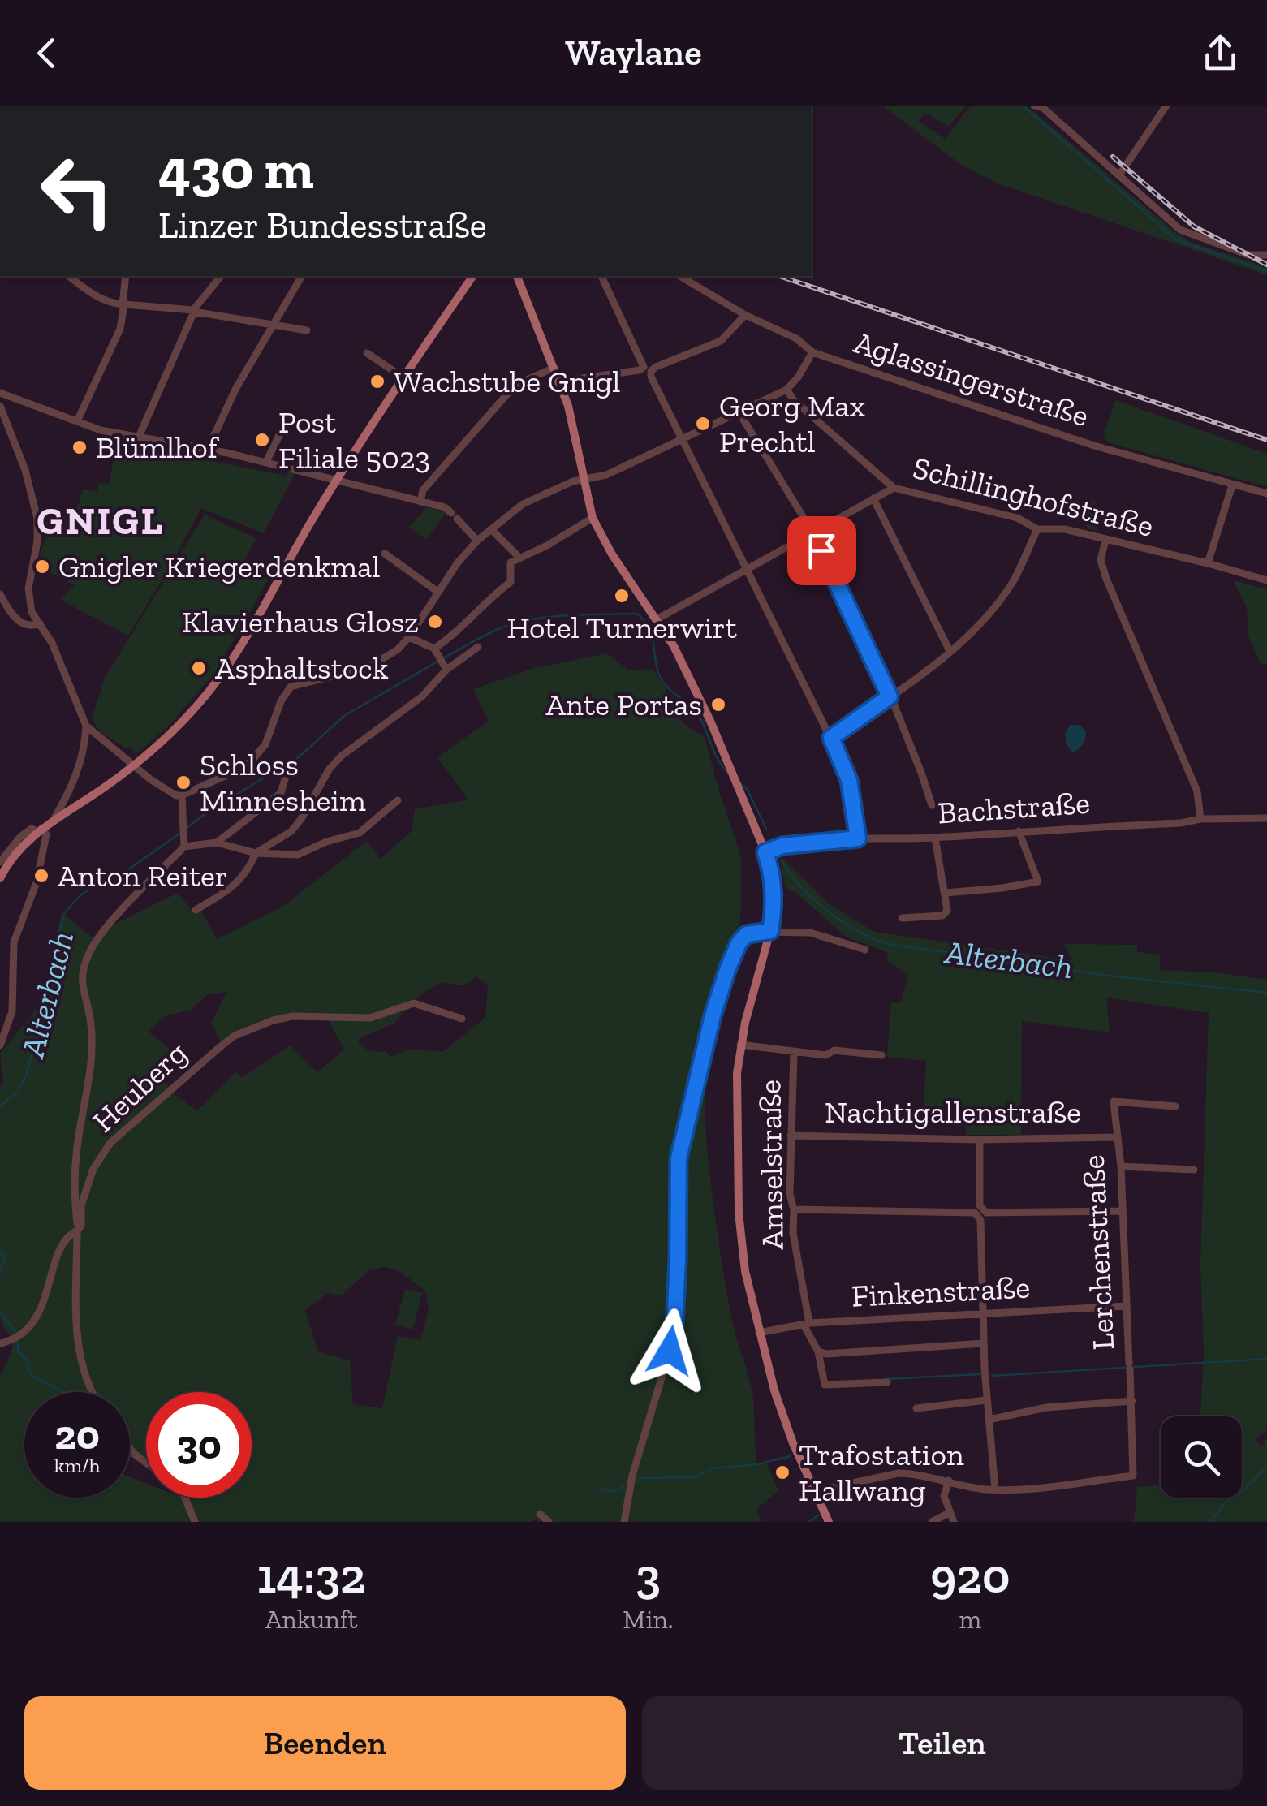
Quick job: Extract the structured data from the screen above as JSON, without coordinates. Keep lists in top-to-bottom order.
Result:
{
  "streets": {
    "street": [
      "Aglassingerstraße",
      "Schillinghofstraße",
      "Bachstraße",
      "Heuberg",
      "Nachtigallenstraße",
      "Amselstraße",
      "Lerchenstraße",
      "Finkenstraße"
    ]
  },
  "crossings": [
    ["Nachtigallenstraße", "Amselstraße"],
    ["Nachtigallenstraße", "Lerchenstraße"],
    ["Amselstraße", "Finkenstraße"],
    ["Lerchenstraße", "Finkenstraße"]
  ],
  "districts": ["GNIGL"],
  "water": ["Alterbach"],
  "places": [
    "Wachstube Gnigl",
    "Georg Max Prechtl",
    "Post Filiale 5023",
    "Blümlhof",
    "Gnigler Kriegerdenkmal",
    "Hotel Turnerwirt",
    "Klavierhaus Glosz",
    "Asphaltstock",
    "Ante Portas",
    "Schloss Minnesheim",
    "Anton Reiter",
    "Trafostation Hallwang"
  ],
  "page": {
    "header": "Waylane",
    "turn": ["430 m", "Linzer Bundesstraße"],
    "speed": "20 km/h",
    "limit": "30",
    "eta": [
      "14:32",
      "Ankunft",
      "3",
      "Min.",
      "920",
      "m"
    ],
    "buttons": ["Beenden", "Teilen"]
  }
}
